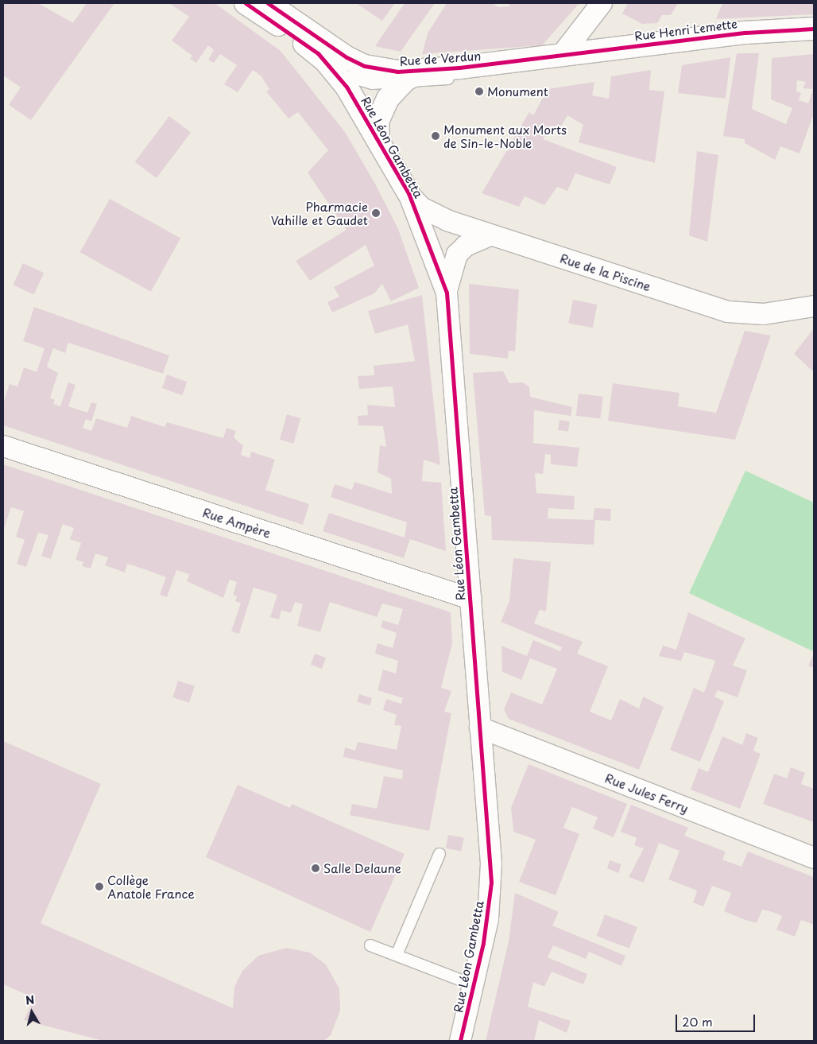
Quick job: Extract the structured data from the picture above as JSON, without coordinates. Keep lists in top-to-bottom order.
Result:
{
  "streets": {
    "street": [
      "Rue Henri Lemette",
      "Rue de Verdun",
      "Rue Léon Gambetta",
      "Rue de la Piscine",
      "Rue Ampère",
      "Rue Jules Ferry"
    ]
  },
  "crossings": [
    ["Rue Henri Lemette", "Rue de Verdun"],
    ["Rue Léon Gambetta", "Rue de la Piscine"],
    ["Rue Léon Gambetta", "Rue Ampère"],
    ["Rue Léon Gambetta", "Rue Jules Ferry"]
  ],
  "places": [
    "Monument",
    "Monument aux Morts de Sin-le-Noble",
    "Pharmacie Vahille et Gaudet",
    "Salle Delaune",
    "Collège Anatole France"
  ],
  "scale_bar": "20 m",
  "north": "top"
}
